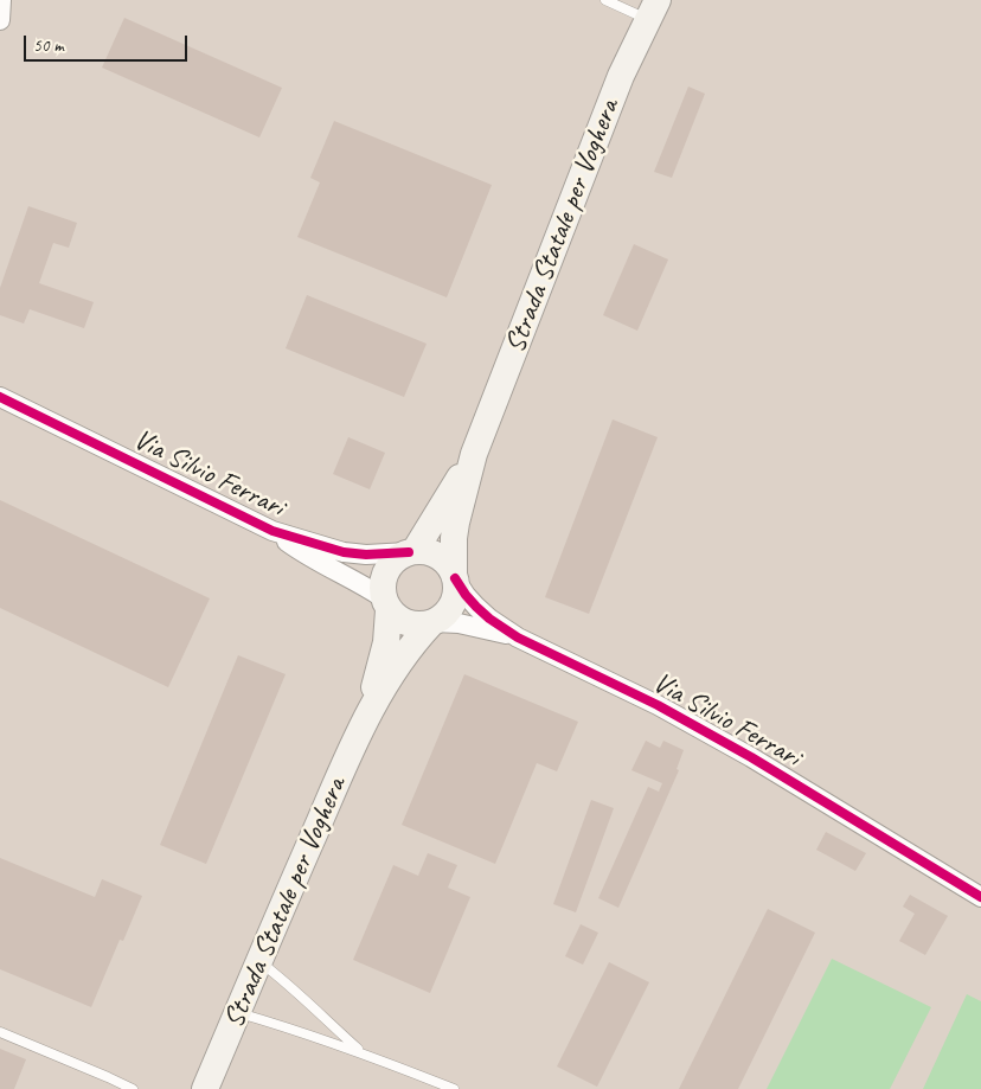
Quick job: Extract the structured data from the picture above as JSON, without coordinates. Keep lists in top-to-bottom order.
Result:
{
  "streets": {
    "main road": ["Strada Statale per Voghera"],
    "street": ["Via Silvio Ferrari"]
  },
  "crossings": [
    ["Strada Statale per Voghera", "Via Silvio Ferrari"]
  ],
  "scale_bar": "50 m"
}
